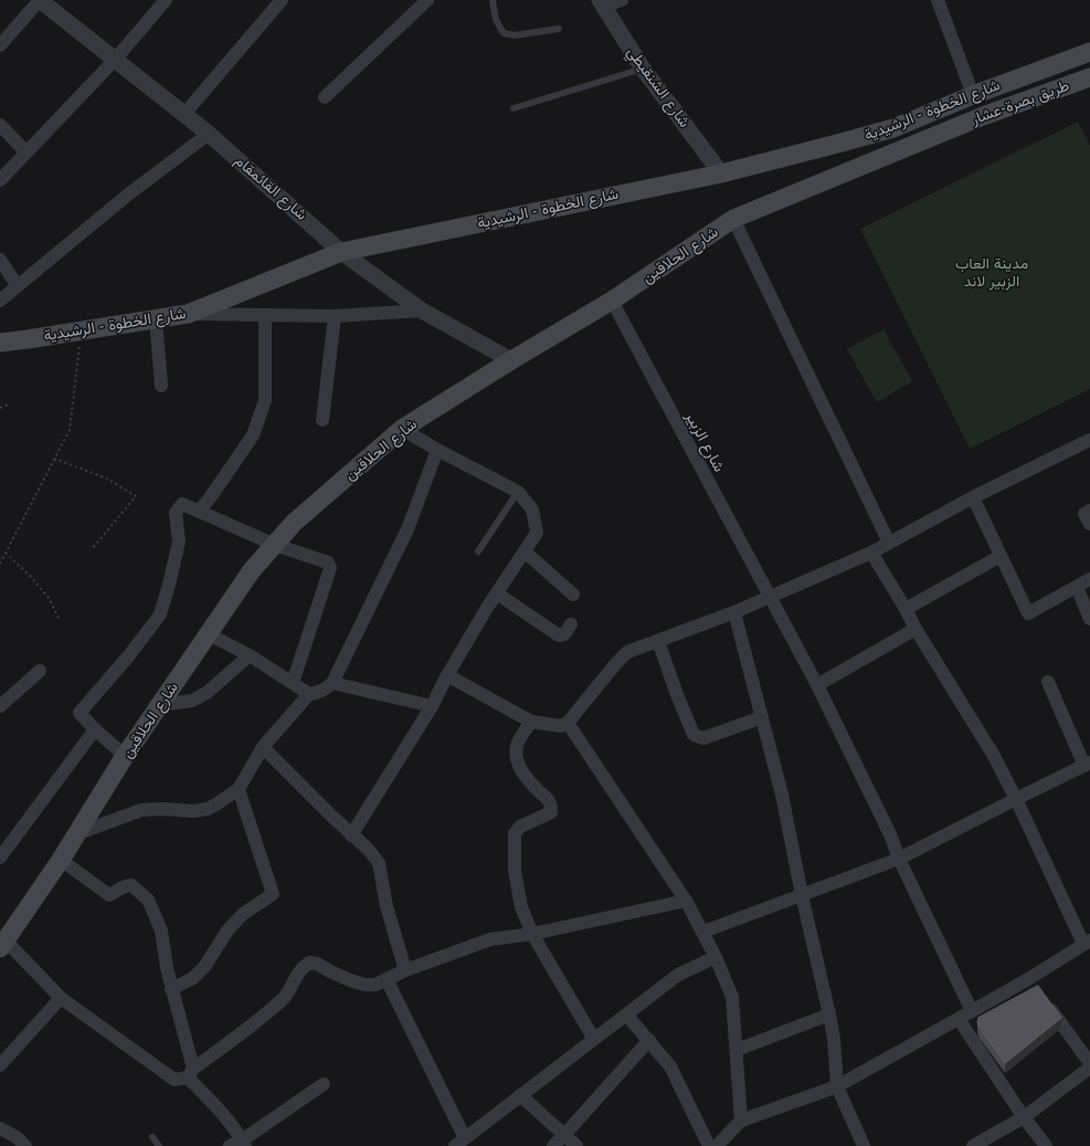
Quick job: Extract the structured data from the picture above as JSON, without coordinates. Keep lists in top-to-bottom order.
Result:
{
  "streets": {
    "main road": ["طريق بصرة-عشار", "شارع الخطوة - الرشيدية", "شارع الحلاقين"],
    "street": ["شارع الشنقيطي", "شارع القائمقام", "شارع الزبير"]
  },
  "crossings": [
    ["شارع الشنقيطي", "شارع الخطوة - الرشيدية"],
    ["طريق بصرة-عشار", "شارع الحلاقين"],
    ["شارع الخطوة - الرشيدية", "شارع القائمقام"],
    ["شارع القائمقام", "شارع الحلاقين"],
    ["شارع الحلاقين", "شارع الزبير"]
  ],
  "parks": ["مدينة العاب الزبير لاند"]
}
